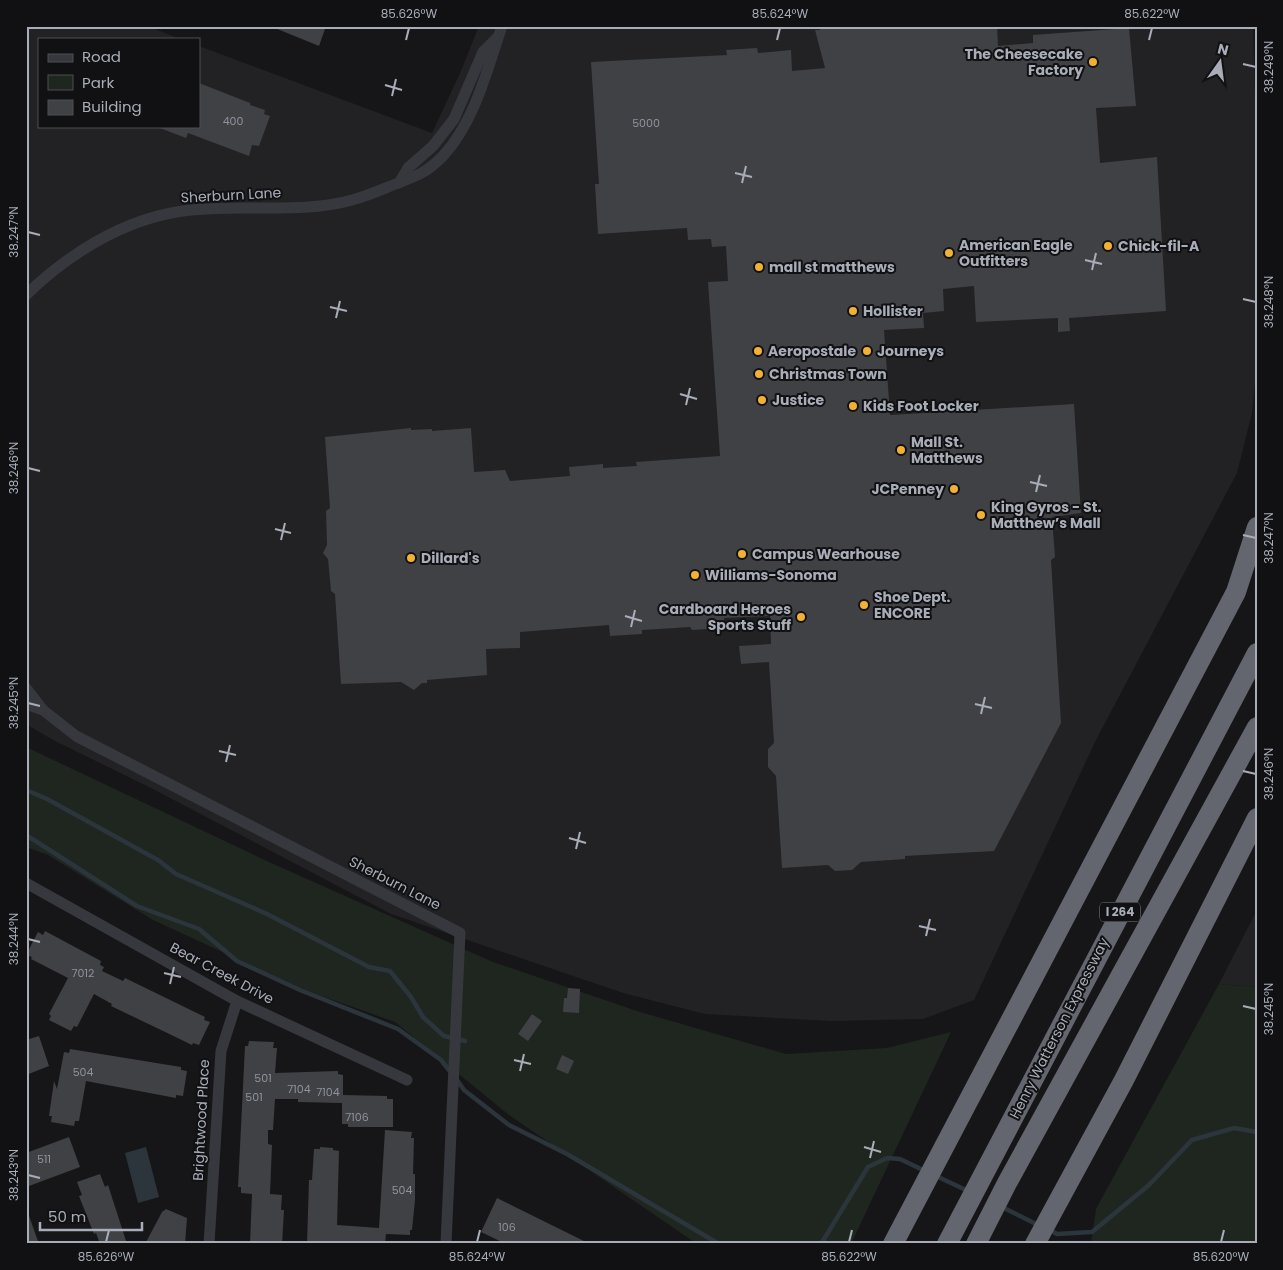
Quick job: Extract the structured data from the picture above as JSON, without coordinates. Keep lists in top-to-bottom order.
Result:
{
  "streets": {
    "highway": ["I 264", "Henry Watterson Expressway"],
    "street": ["Sherburn Lane", "Bear Creek Drive", "Brightwood Place"]
  },
  "crossings": [
    ["Bear Creek Drive", "Brightwood Place"]
  ],
  "places": [
    "The Cheesecake Factory",
    "Chick-fil-A",
    "American Eagle Outfitters",
    "mall st matthews",
    "Hollister",
    "Aeropostale",
    "Journeys",
    "Christmas Town",
    "Justice",
    "Kids Foot Locker",
    "Mall St. Matthews",
    "JCPenney",
    "King Gyros - St. Matthew’s Mall",
    "Campus Wearhouse",
    "Dillard's",
    "Williams-Sonoma",
    "Shoe Dept. ENCORE",
    "Cardboard Heroes Sports Stuff"
  ],
  "house_numbers": [
    "400",
    "5000",
    "7012",
    "504",
    "501",
    "7104",
    "7104",
    "501",
    "7106",
    "511",
    "504",
    "106"
  ],
  "legend": ["Road", "Park", "Building"],
  "scale_bar": "50 m",
  "north": "top",
  "coordinates": [
    "85.626°W",
    "85.624°W",
    "85.622°W",
    "38.249°N",
    "38.247°N",
    "38.248°N",
    "38.246°N",
    "38.245°N",
    "38.244°N",
    "38.243°N",
    "85.620°W"
  ]
}
